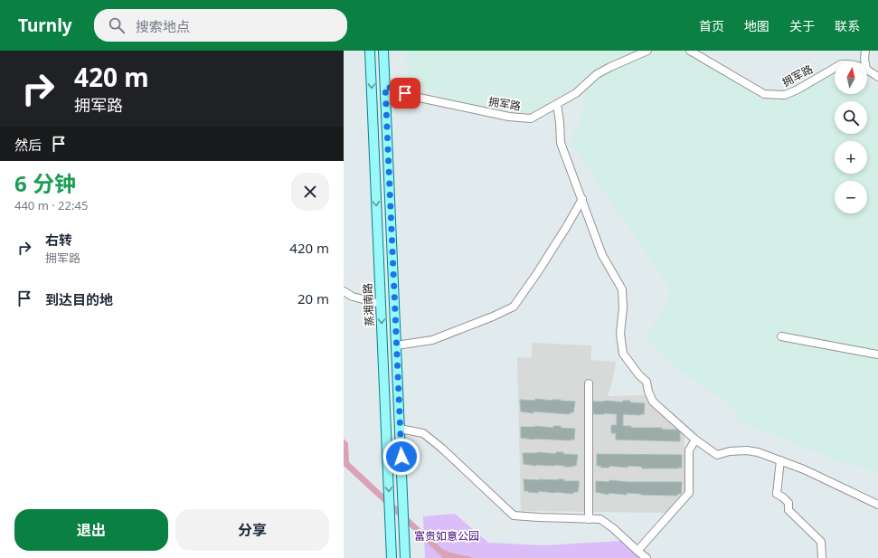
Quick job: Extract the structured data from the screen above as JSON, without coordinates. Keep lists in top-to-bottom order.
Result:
{
  "streets": {
    "main road": ["蒸湘南路"],
    "street": ["拥军路"]
  },
  "parks": ["富贵如意公园"],
  "north": "top",
  "page": {
    "header": "Turnly",
    "search": "搜索地点",
    "nav": [
      "首页",
      "地图",
      "关于",
      "联系"
    ],
    "turn": ["420 m", "拥军路"],
    "map_buttons": ["+", "−"],
    "then": "然后",
    "heading": ["6 分钟", "440 m · 22:45"],
    "list": [
      {
        "name": "右转",
        "note": "拥军路",
        "value": "420 m"
      },
      {
        "name": "到达目的地",
        "value": "20 m"
      }
    ],
    "buttons": ["退出", "分享"]
  }
}
